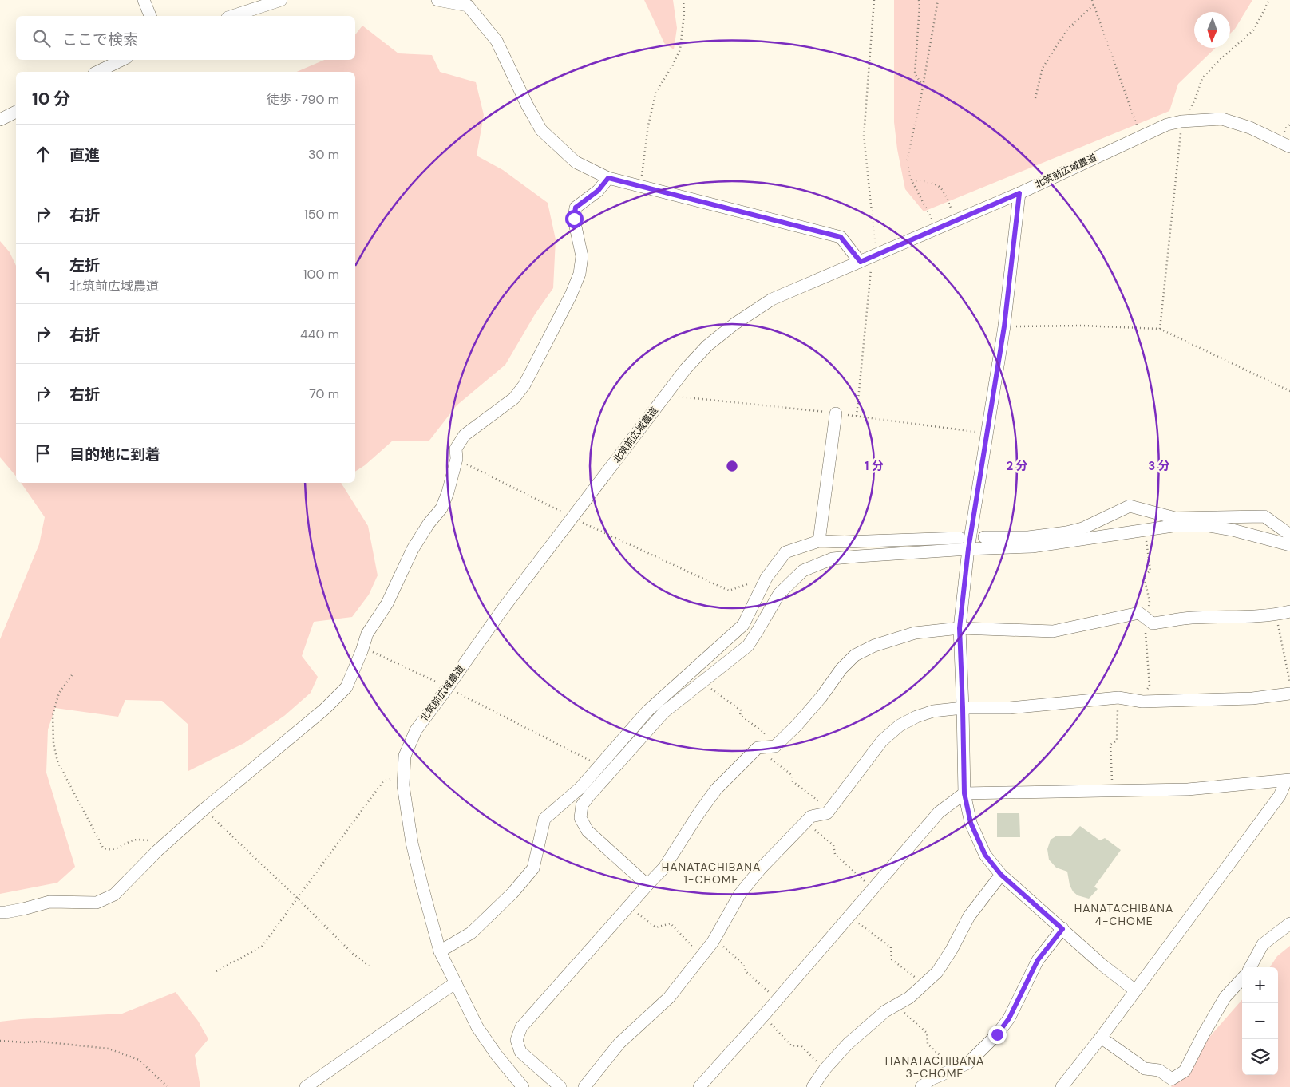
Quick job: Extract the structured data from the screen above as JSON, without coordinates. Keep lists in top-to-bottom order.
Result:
{
  "streets": {
    "street": ["北筑前広域農道"]
  },
  "districts": ["HANATACHIBANA 1-CHOME", "HANATACHIBANA 4-CHOME", "HANATACHIBANA 3-CHOME"],
  "north": "bottom",
  "page": {
    "search": "ここで検索",
    "heading": ["10 分", "徒歩 · 790 m"],
    "list": [
      ["直進", "30 m"],
      ["右折", "150 m"],
      ["左折", "北筑前広域農道", "100 m"],
      ["右折", "440 m"],
      ["右折", "70 m"],
      "目的地に到着"
    ],
    "map_buttons": ["+", "−"]
  },
  "rings": ["1 分", "2 分", "3 分"]
}
